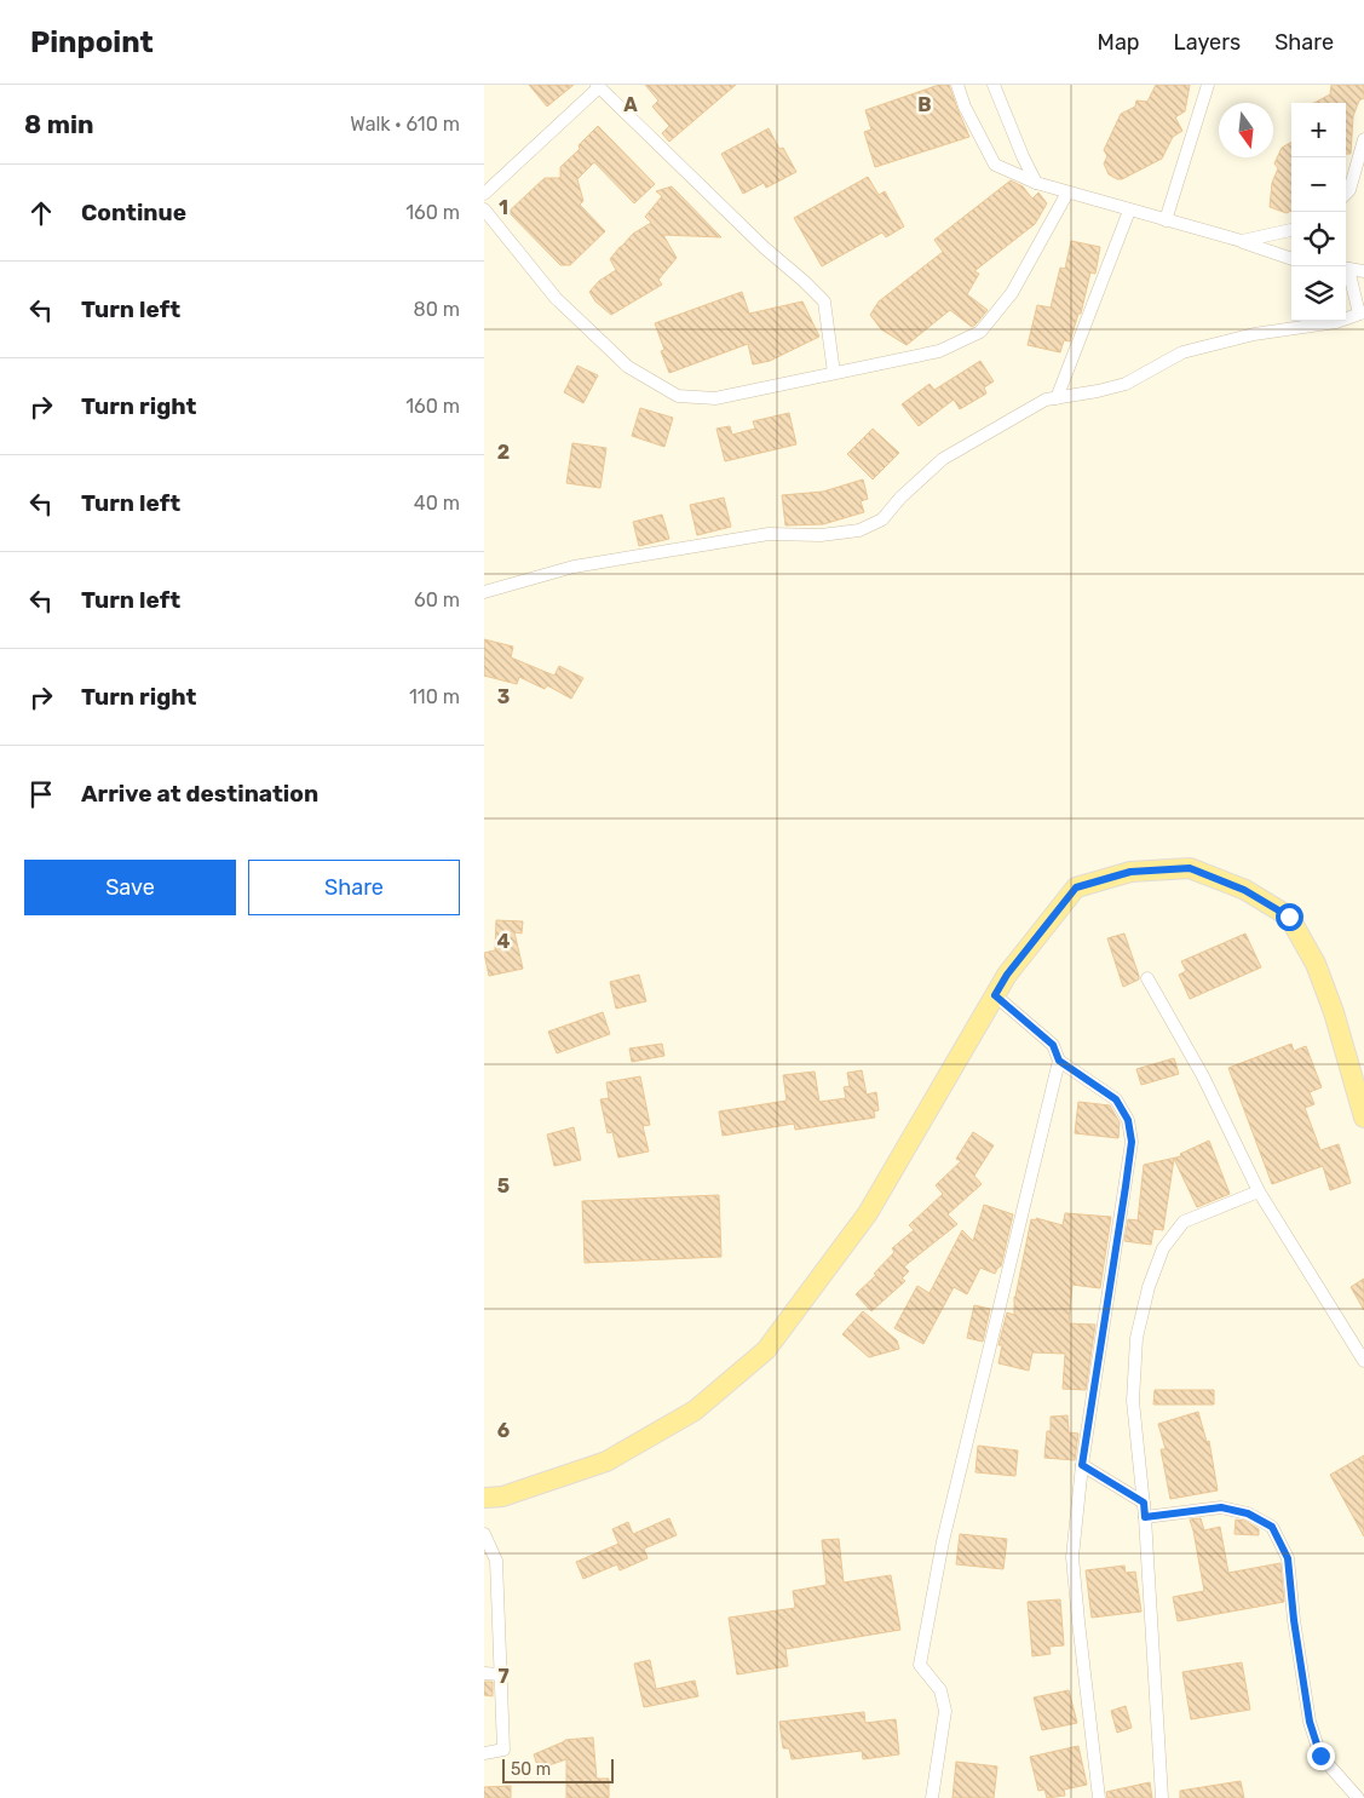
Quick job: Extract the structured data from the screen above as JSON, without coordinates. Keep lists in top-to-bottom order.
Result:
{
  "scale_bar": "50 m",
  "north": "bottom",
  "page": {
    "header": "Pinpoint",
    "nav": ["Map", "Layers", "Share"],
    "heading": ["8 min", "Walk · 610 m"],
    "map_buttons": ["+", "−"],
    "list": [
      ["Continue", "160 m"],
      ["Turn left", "80 m"],
      ["Turn right", "160 m"],
      ["Turn left", "40 m"],
      ["Turn left", "60 m"],
      ["Turn right", "110 m"],
      "Arrive at destination"
    ],
    "buttons": ["Save", "Share"],
    "scale": "50 m"
  },
  "grid": {
    "columns": ["A", "B"],
    "rows": [
      "1",
      "2",
      "3",
      "4",
      "5",
      "6",
      "7"
    ]
  }
}
